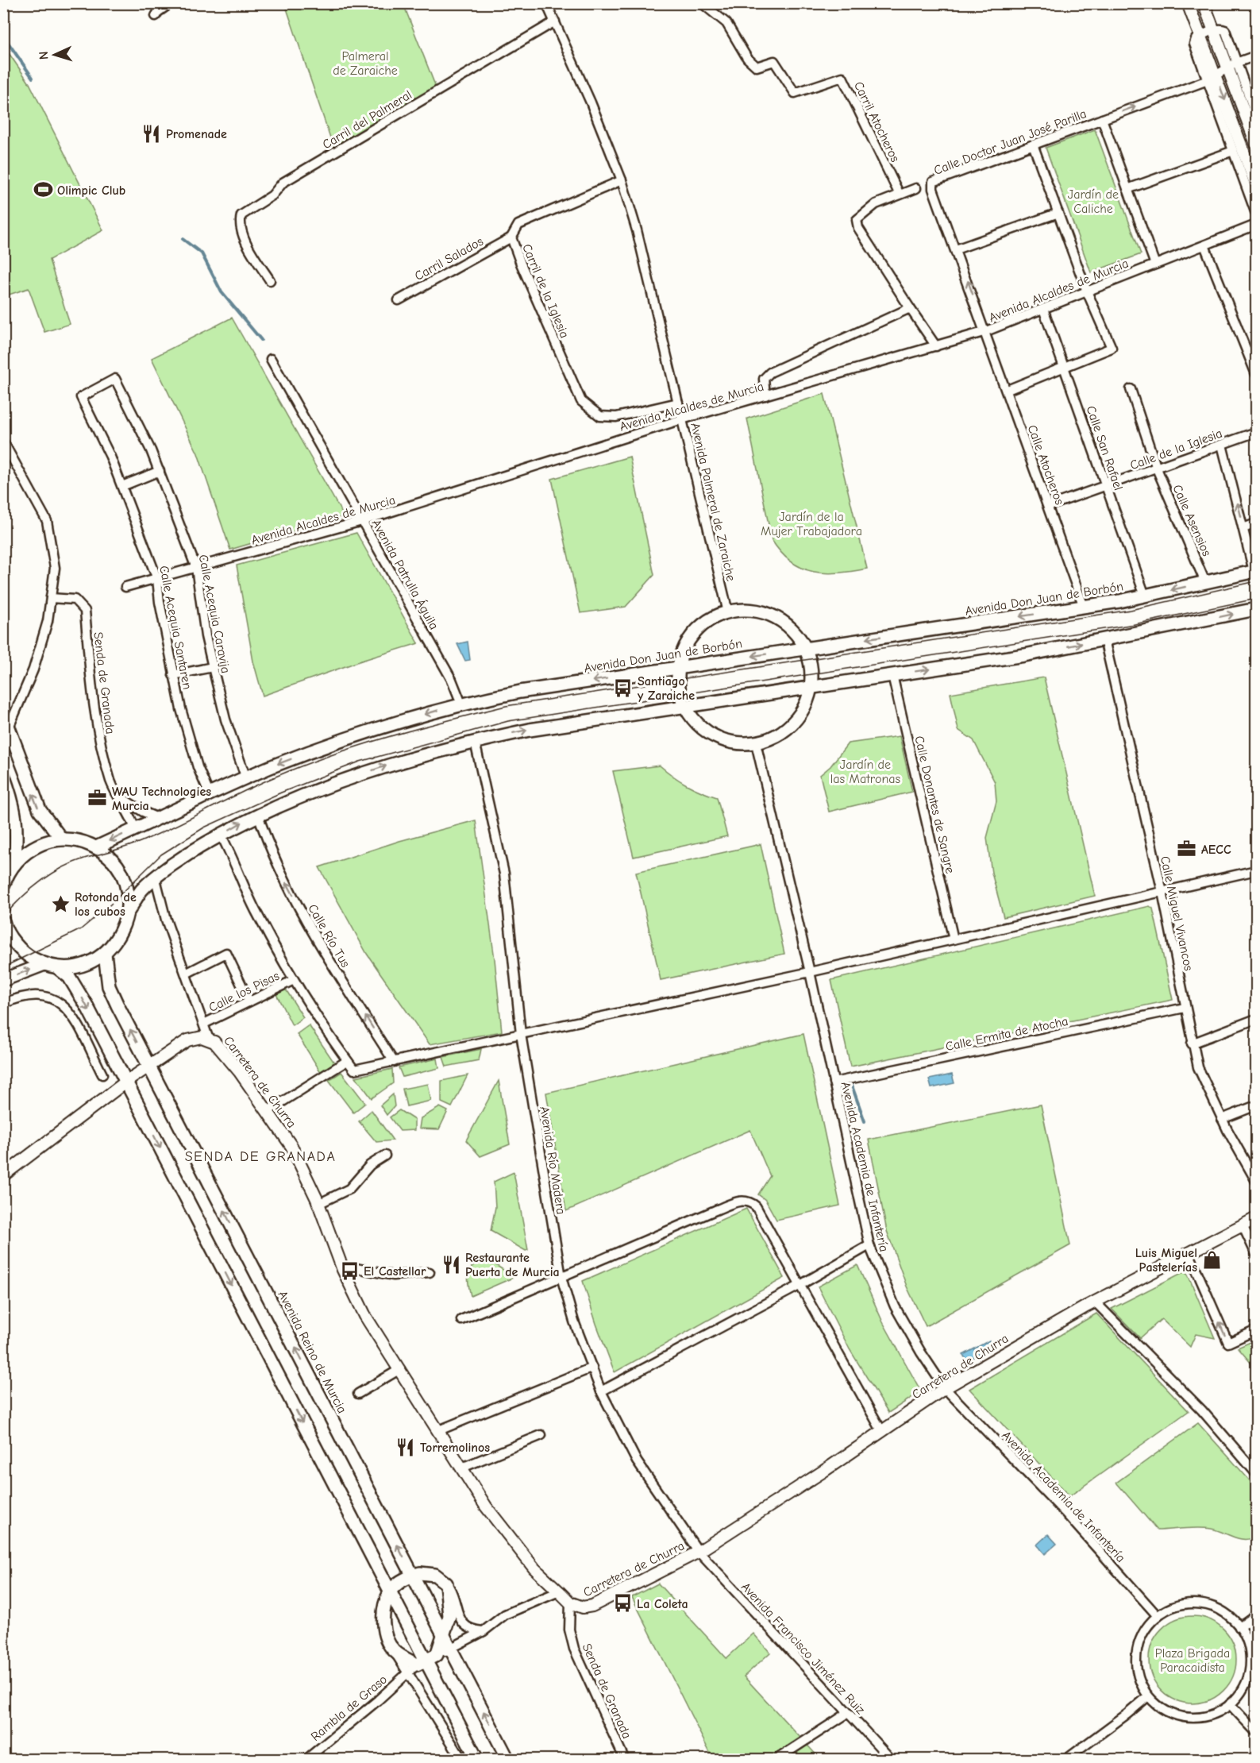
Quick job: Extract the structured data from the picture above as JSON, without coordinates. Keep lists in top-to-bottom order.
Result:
{
  "streets": {
    "main road": ["Avenida Don Juan de Borbón", "Avenida Reino de Murcia"],
    "street": [
      "Carril del Palmeral",
      "Carril Atocheros",
      "Calle Doctor Juan José Parilla",
      "Carril Salados",
      "Avenida Alcaldes de Murcia",
      "Carril de la Iglesia",
      "Calle San Rafael",
      "Calle de la Iglesia",
      "Calle Atocheros",
      "Avenida Palmeral de Zaraiche",
      "Calle Asensios",
      "Avenida Patrulla Águila",
      "Calle Acequia Caravija",
      "Calle Acequia Santaren",
      "Senda de Granada",
      "Calle Donantes de Sangre",
      "Calle Miguel Vivancos",
      "Calle Río Tus",
      "Calle los Pisas",
      "Calle Ermita de Atocha",
      "Carretera de Churra",
      "Avenida Río Madera",
      "Avenida Academia de Infantería",
      "Avenida Francisco Jiménez Ruiz",
      "Rambla de Graso"
    ]
  },
  "crossings": [
    ["Calle Doctor Juan José Parilla", "Avenida Alcaldes de Murcia"],
    ["Calle Doctor Juan José Parilla", "Calle Atocheros"],
    ["Carril Salados", "Carril de la Iglesia"],
    ["Avenida Alcaldes de Murcia", "Calle San Rafael"],
    ["Avenida Alcaldes de Murcia", "Calle Atocheros"],
    ["Avenida Alcaldes de Murcia", "Avenida Palmeral de Zaraiche"],
    ["Avenida Alcaldes de Murcia", "Avenida Patrulla Águila"],
    ["Avenida Alcaldes de Murcia", "Calle Acequia Caravija"],
    ["Avenida Alcaldes de Murcia", "Calle Acequia Santaren"],
    ["Carril de la Iglesia", "Avenida Palmeral de Zaraiche"],
    ["Calle San Rafael", "Calle de la Iglesia"],
    ["Calle San Rafael", "Avenida Don Juan de Borbón"],
    ["Calle de la Iglesia", "Calle Atocheros"],
    ["Calle de la Iglesia", "Calle Asensios"],
    ["Calle Atocheros", "Avenida Don Juan de Borbón"],
    ["Calle Asensios", "Avenida Don Juan de Borbón"],
    ["Avenida Patrulla Águila", "Avenida Don Juan de Borbón"],
    ["Avenida Don Juan de Borbón", "Calle Acequia Caravija"],
    ["Avenida Don Juan de Borbón", "Calle Acequia Santaren"],
    ["Avenida Don Juan de Borbón", "Senda de Granada"],
    ["Calle Acequia Caravija", "Calle Acequia Santaren"],
    ["Senda de Granada", "Carretera de Churra"],
    ["Calle Miguel Vivancos", "Calle Ermita de Atocha"],
    ["Calle Ermita de Atocha", "Avenida Academia de Infantería"],
    ["Carretera de Churra", "Avenida Río Madera"],
    ["Carretera de Churra", "Avenida Academia de Infantería"],
    ["Carretera de Churra", "Avenida Reino de Murcia"],
    ["Carretera de Churra", "Avenida Francisco Jiménez Ruiz"],
    ["Avenida Río Madera", "Avenida Francisco Jiménez Ruiz"],
    ["Avenida Reino de Murcia", "Rambla de Graso"]
  ],
  "districts": ["SENDA DE GRANADA"],
  "parks": [
    "Palmeral de Zaraiche",
    "Jardín de Caliche",
    "Jardín de la Mujer Trabajadora",
    "Jardín de las Matronas",
    "Plaza Brigada Paracaidista"
  ],
  "places": {
    "restaurant": ["Promenade", "Restaurante Puerta de Murcia", "Torremolinos"],
    "sports": ["Olimpic Club"],
    "bus stop": ["Santiago y Zaraiche", "El Castellar", "La Coleta"],
    "office": ["WAU Technologies Murcia", "AECC"],
    "place": ["Rotonda de los cubos"],
    "shop": ["Luis Miguel Pastelerías"]
  },
  "north": "left"
}
